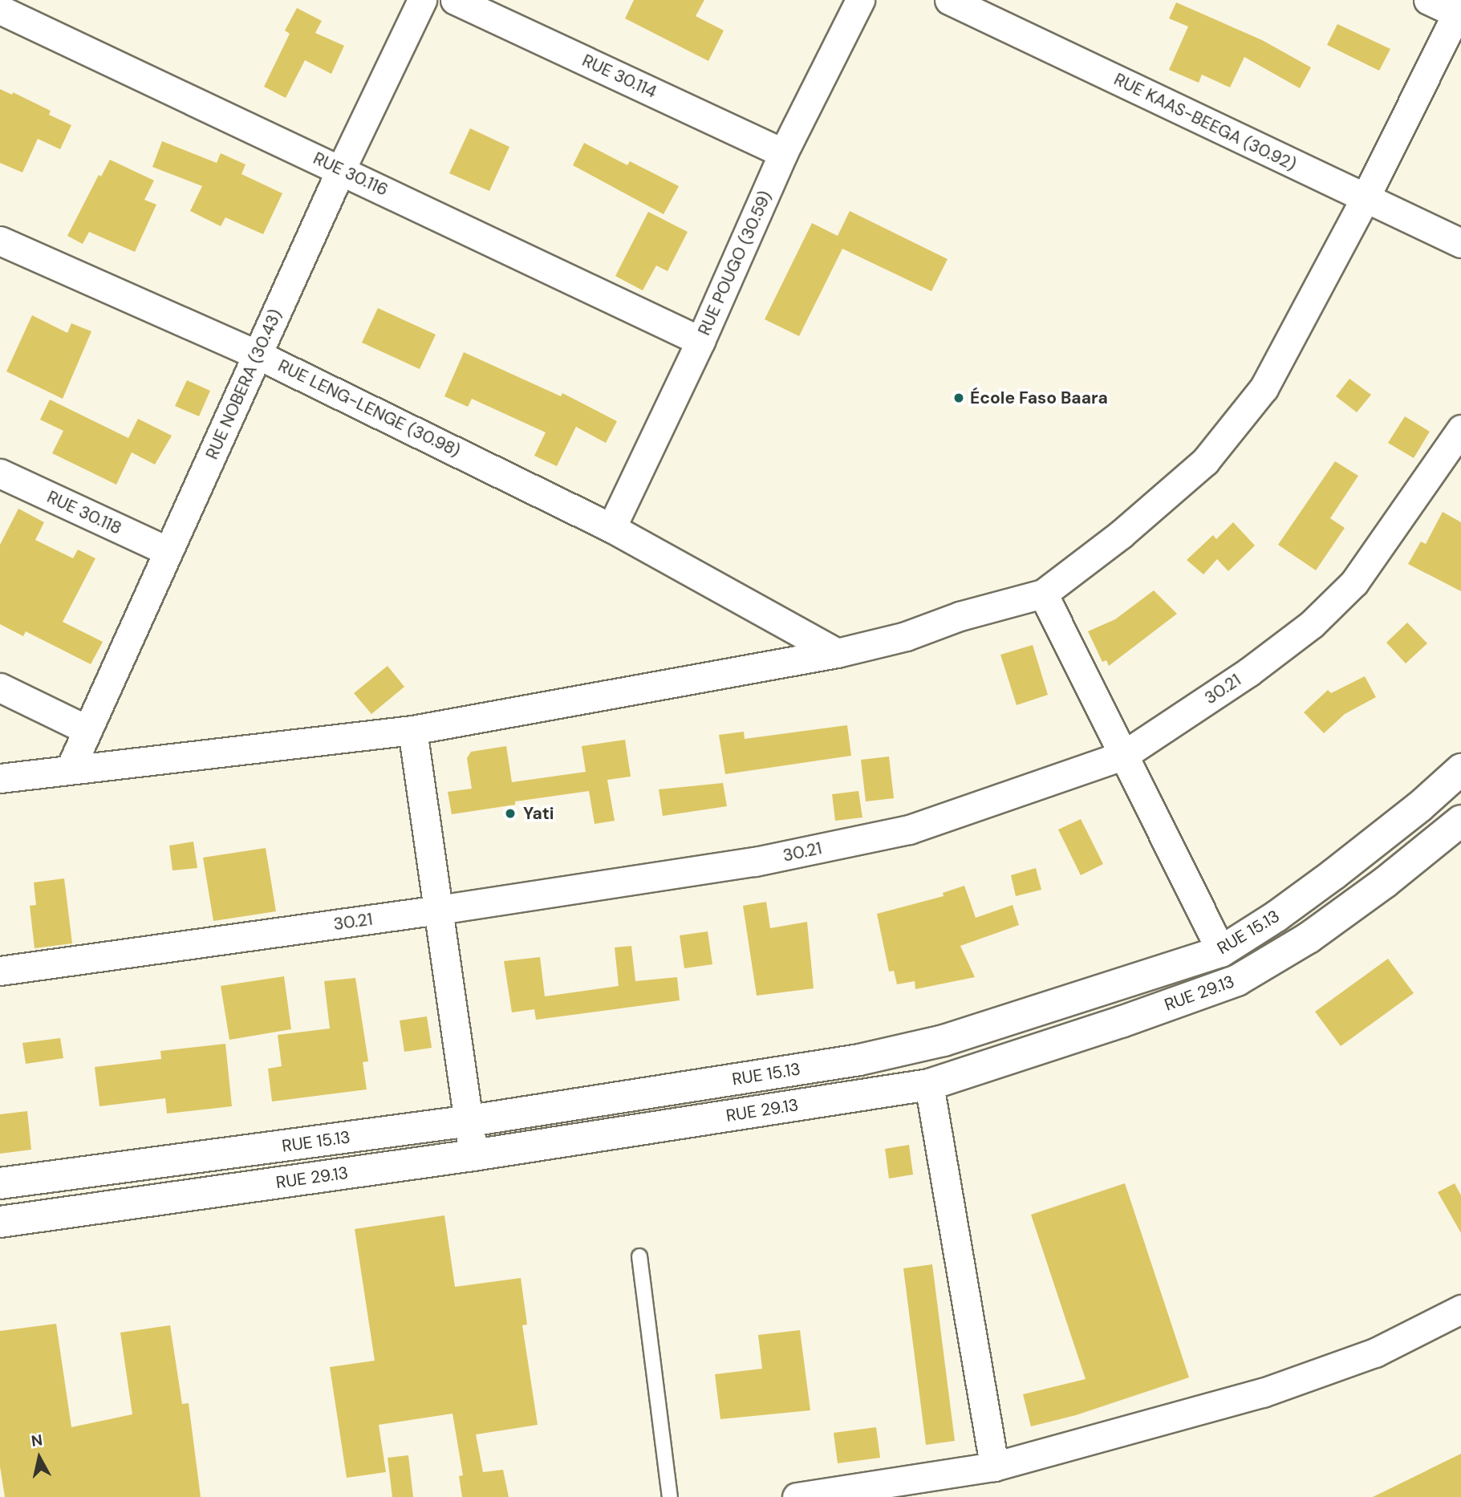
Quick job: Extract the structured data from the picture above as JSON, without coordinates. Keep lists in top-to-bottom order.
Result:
{
  "streets": {
    "main road": ["RUE 15.13", "RUE 29.13"],
    "street": [
      "RUE 30.114",
      "RUE KAAS-BEEGA (30.92)",
      "RUE 30.116",
      "RUE POUGO (30.59)",
      "RUE NOBERA (30.43)",
      "RUE LENG-LENGE (30.98)",
      "RUE 30.118",
      "30.21"
    ]
  },
  "crossings": [
    ["RUE 30.114", "RUE POUGO (30.59)"],
    ["RUE 30.116", "RUE POUGO (30.59)"],
    ["RUE 30.116", "RUE NOBERA (30.43)"],
    ["RUE POUGO (30.59)", "RUE LENG-LENGE (30.98)"],
    ["RUE NOBERA (30.43)", "RUE LENG-LENGE (30.98)"],
    ["RUE NOBERA (30.43)", "RUE 30.118"]
  ],
  "places": ["École Faso Baara", "Yati"],
  "north": "top"
}
